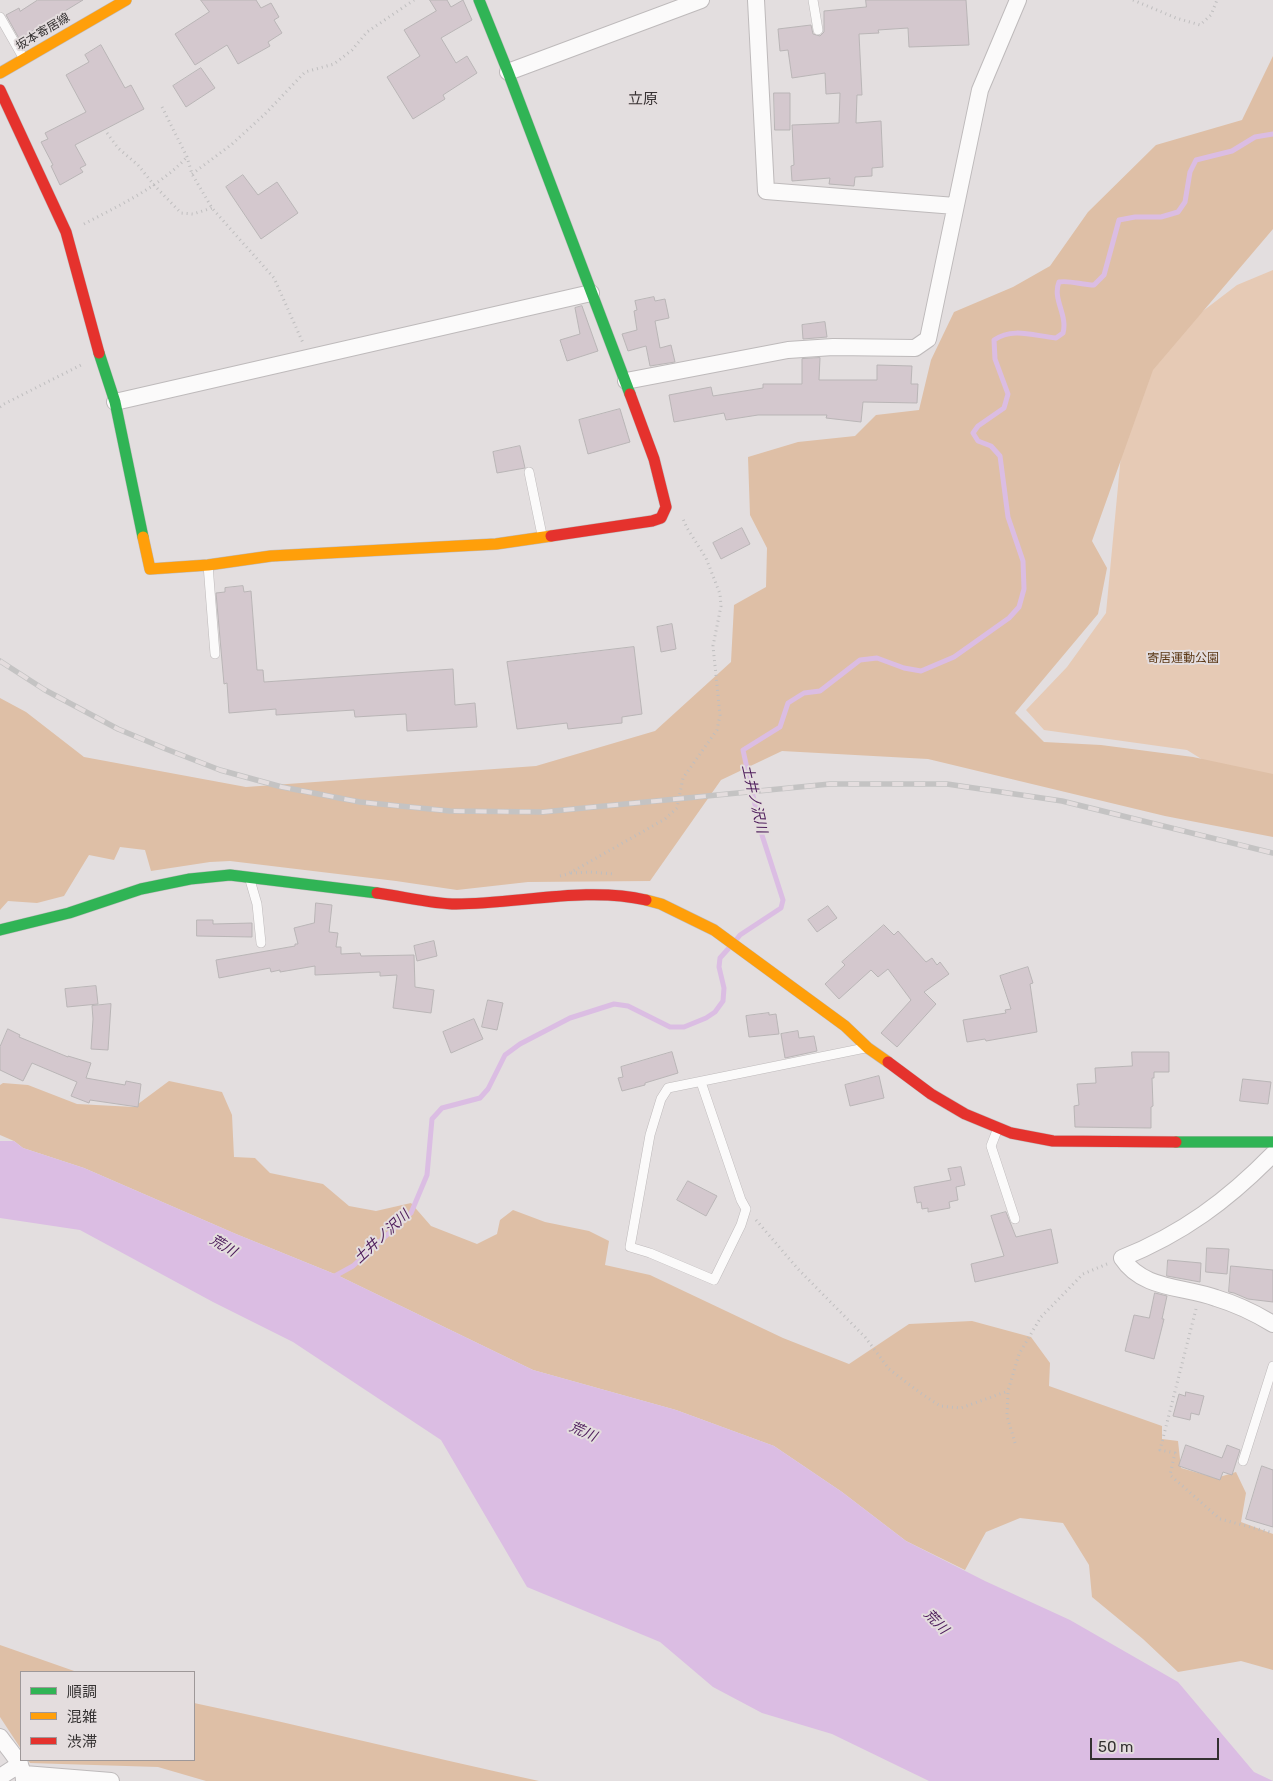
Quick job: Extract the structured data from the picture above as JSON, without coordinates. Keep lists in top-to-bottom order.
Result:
{
  "streets": {
    "street": ["坂本寄居線"]
  },
  "districts": ["立原"],
  "water": ["土井ノ沢川", "荒川"],
  "parks": ["寄居運動公園"],
  "legend": ["順調", "混雑", "渋滞"],
  "scale_bar": "50 m"
}
